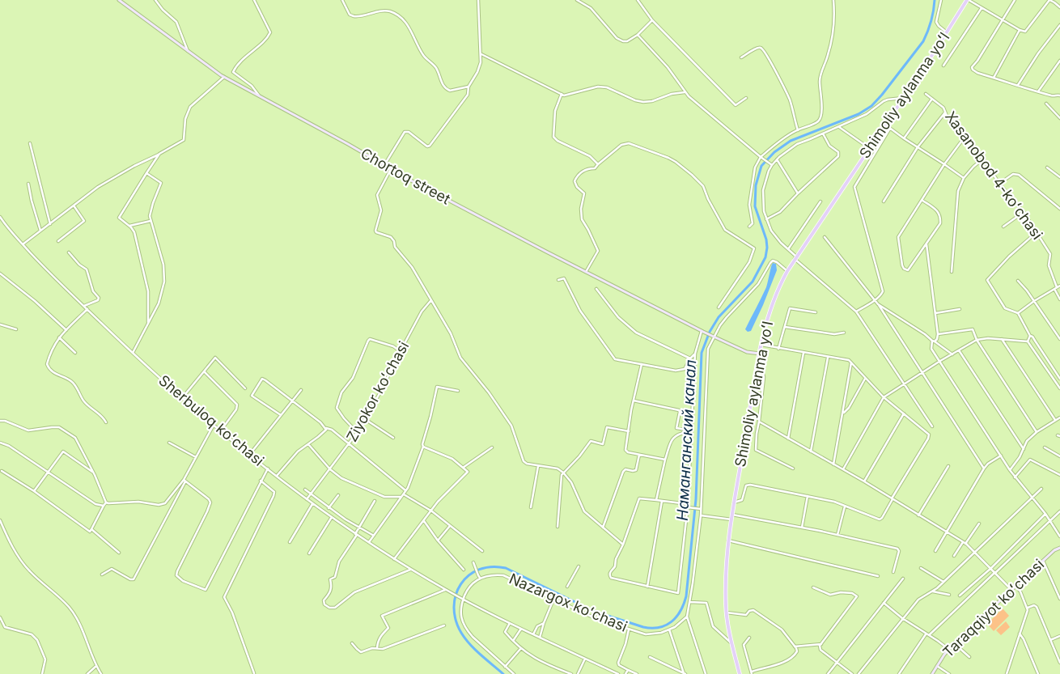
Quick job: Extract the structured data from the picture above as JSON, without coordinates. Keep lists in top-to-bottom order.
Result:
{
  "streets": {
    "main road": ["Shimoliy aylanma yoʻl", "Chortoq street", "Taraqqiyot koʻchasi"],
    "street": [
      "Xasanobod 4-koʻchasi",
      "Ziyokor koʻchasi",
      "Sherbuloq koʻchasi",
      "Nazargox koʻchasi"
    ]
  },
  "crossings": [
    ["Shimoliy aylanma yoʻl", "Chortoq street"],
    ["Ziyokor koʻchasi", "Sherbuloq koʻchasi"]
  ],
  "water": ["Наманганский канал"]
}
